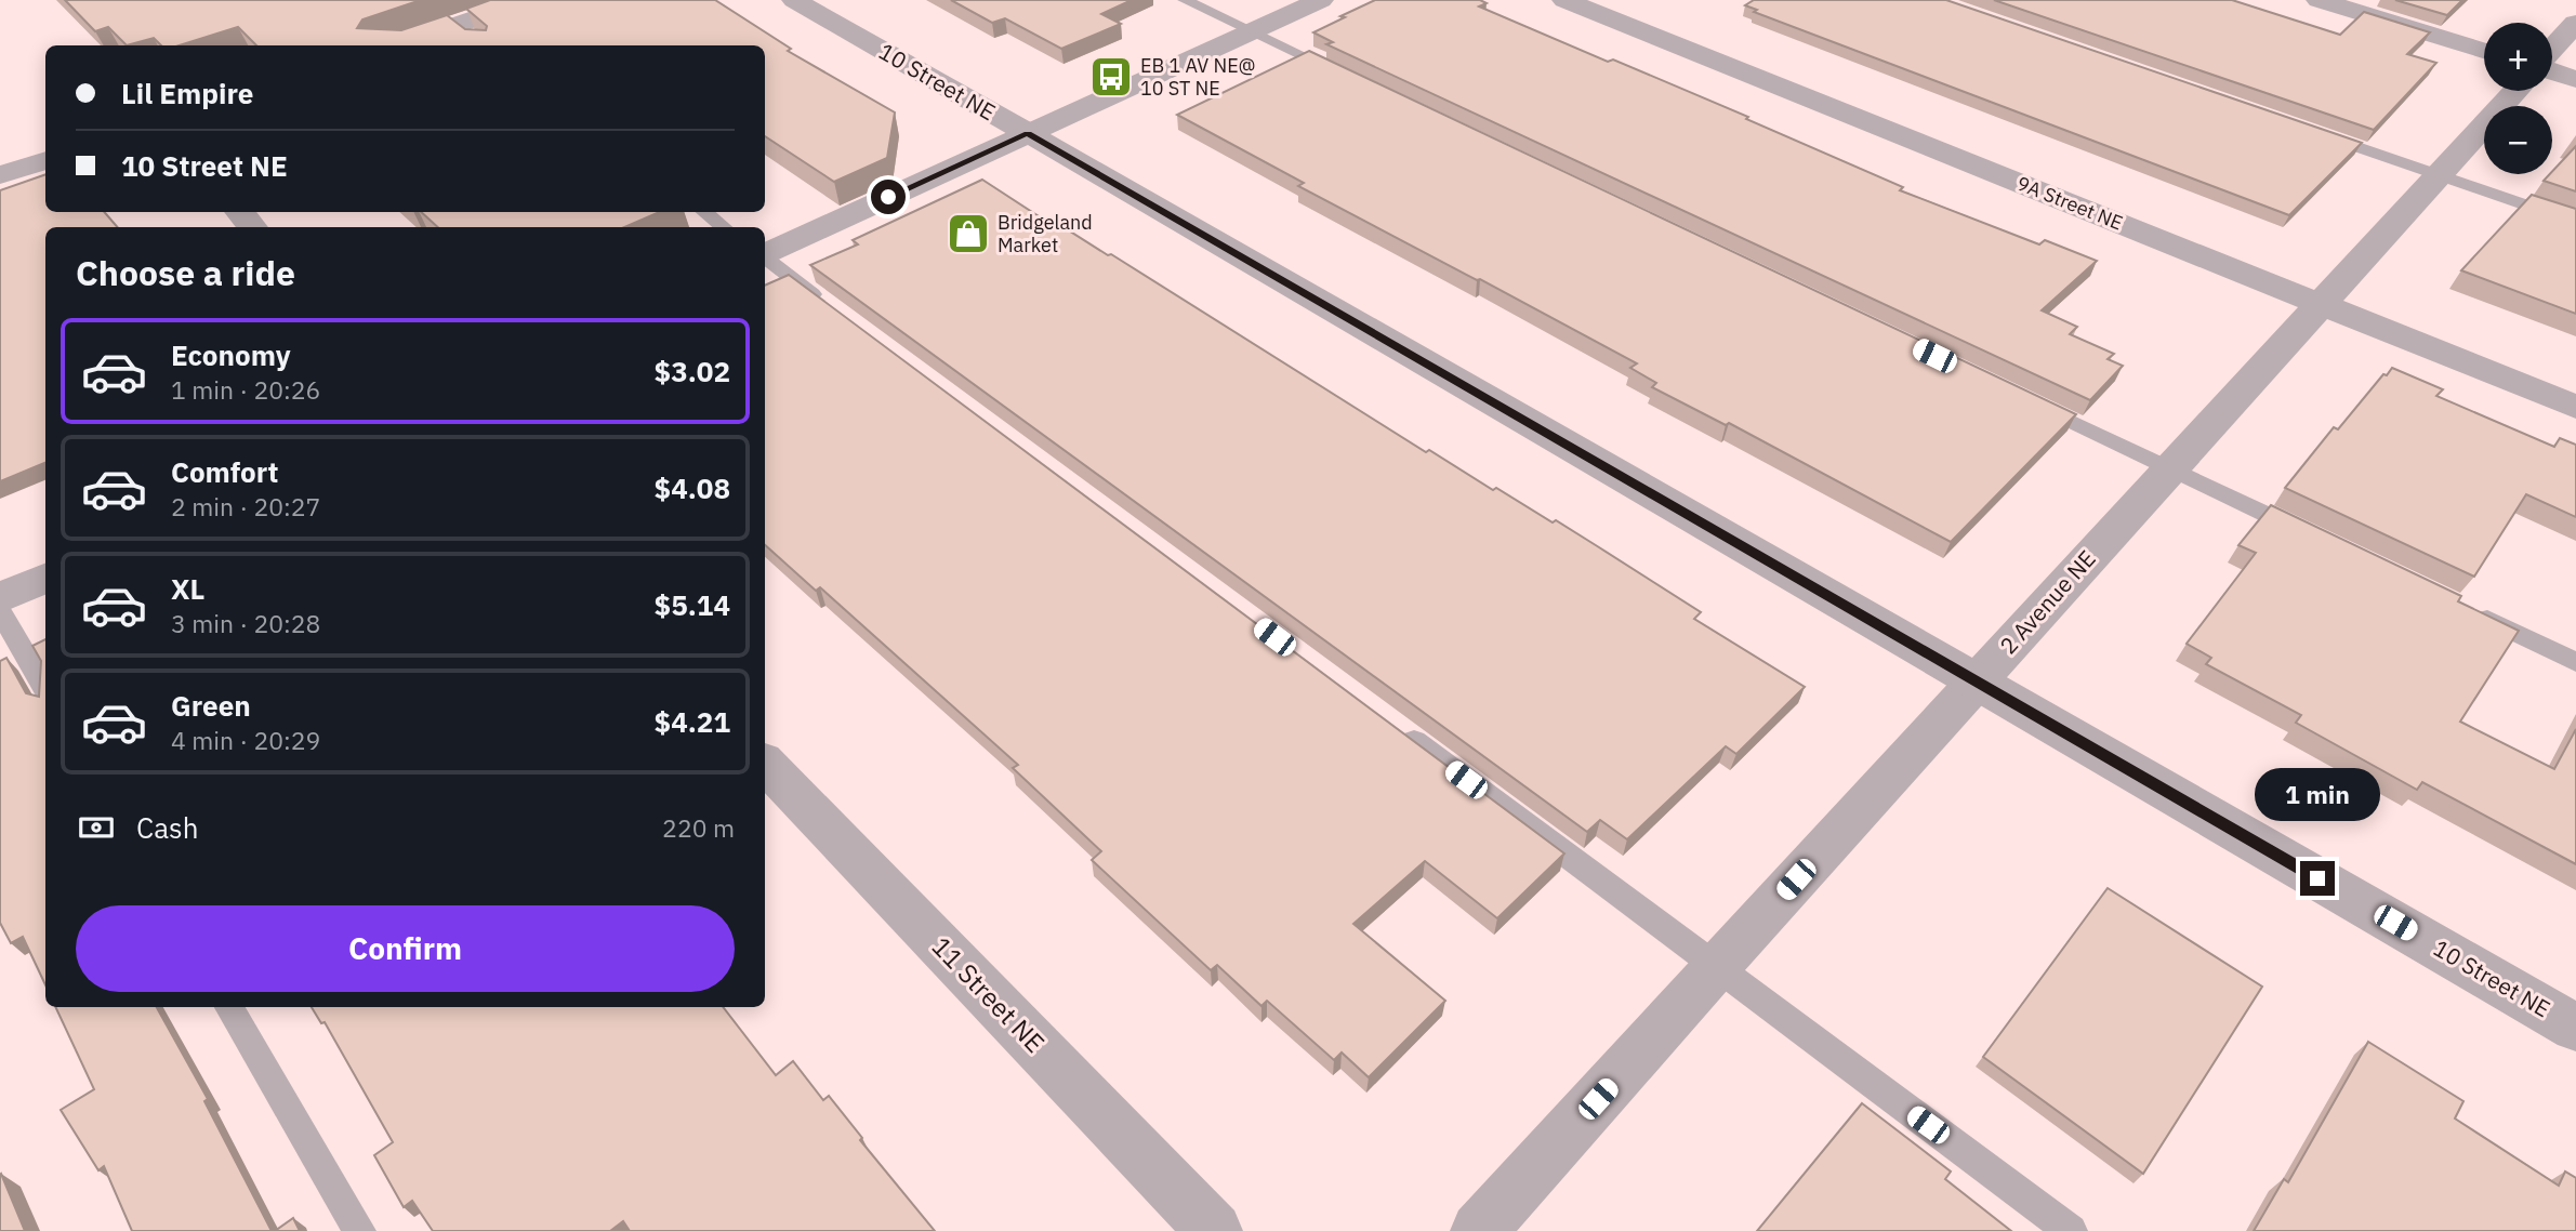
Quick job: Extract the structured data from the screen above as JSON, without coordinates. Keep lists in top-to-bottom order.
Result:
{
  "streets": {
    "street": [
      "10 Street NE",
      "9A Street NE",
      "2 Avenue NE",
      "11 Street NE"
    ]
  },
  "crossings": [
    ["10 Street NE", "2 Avenue NE"],
    ["9A Street NE", "2 Avenue NE"]
  ],
  "places": {
    "bus stop": ["EB 1 AV NE@ 10 ST NE"],
    "shop": ["Bridgeland Market"]
  },
  "page": {
    "map_buttons": ["+", "−"],
    "banner": ["Lil Empire", "10 Street NE"],
    "heading": "Choose a ride",
    "list": [
      {
        "name": "Economy",
        "note": "1 min · 20:26",
        "value": "$3.02"
      },
      {
        "name": "Comfort",
        "note": "2 min · 20:27",
        "value": "$4.08"
      },
      {
        "name": "XL",
        "note": "3 min · 20:28",
        "value": "$5.14"
      },
      {
        "name": "Green",
        "note": "4 min · 20:29",
        "value": "$4.21"
      }
    ],
    "bubble": "1 min",
    "pay": ["Cash", "220 m"],
    "buttons": "Confirm"
  }
}
